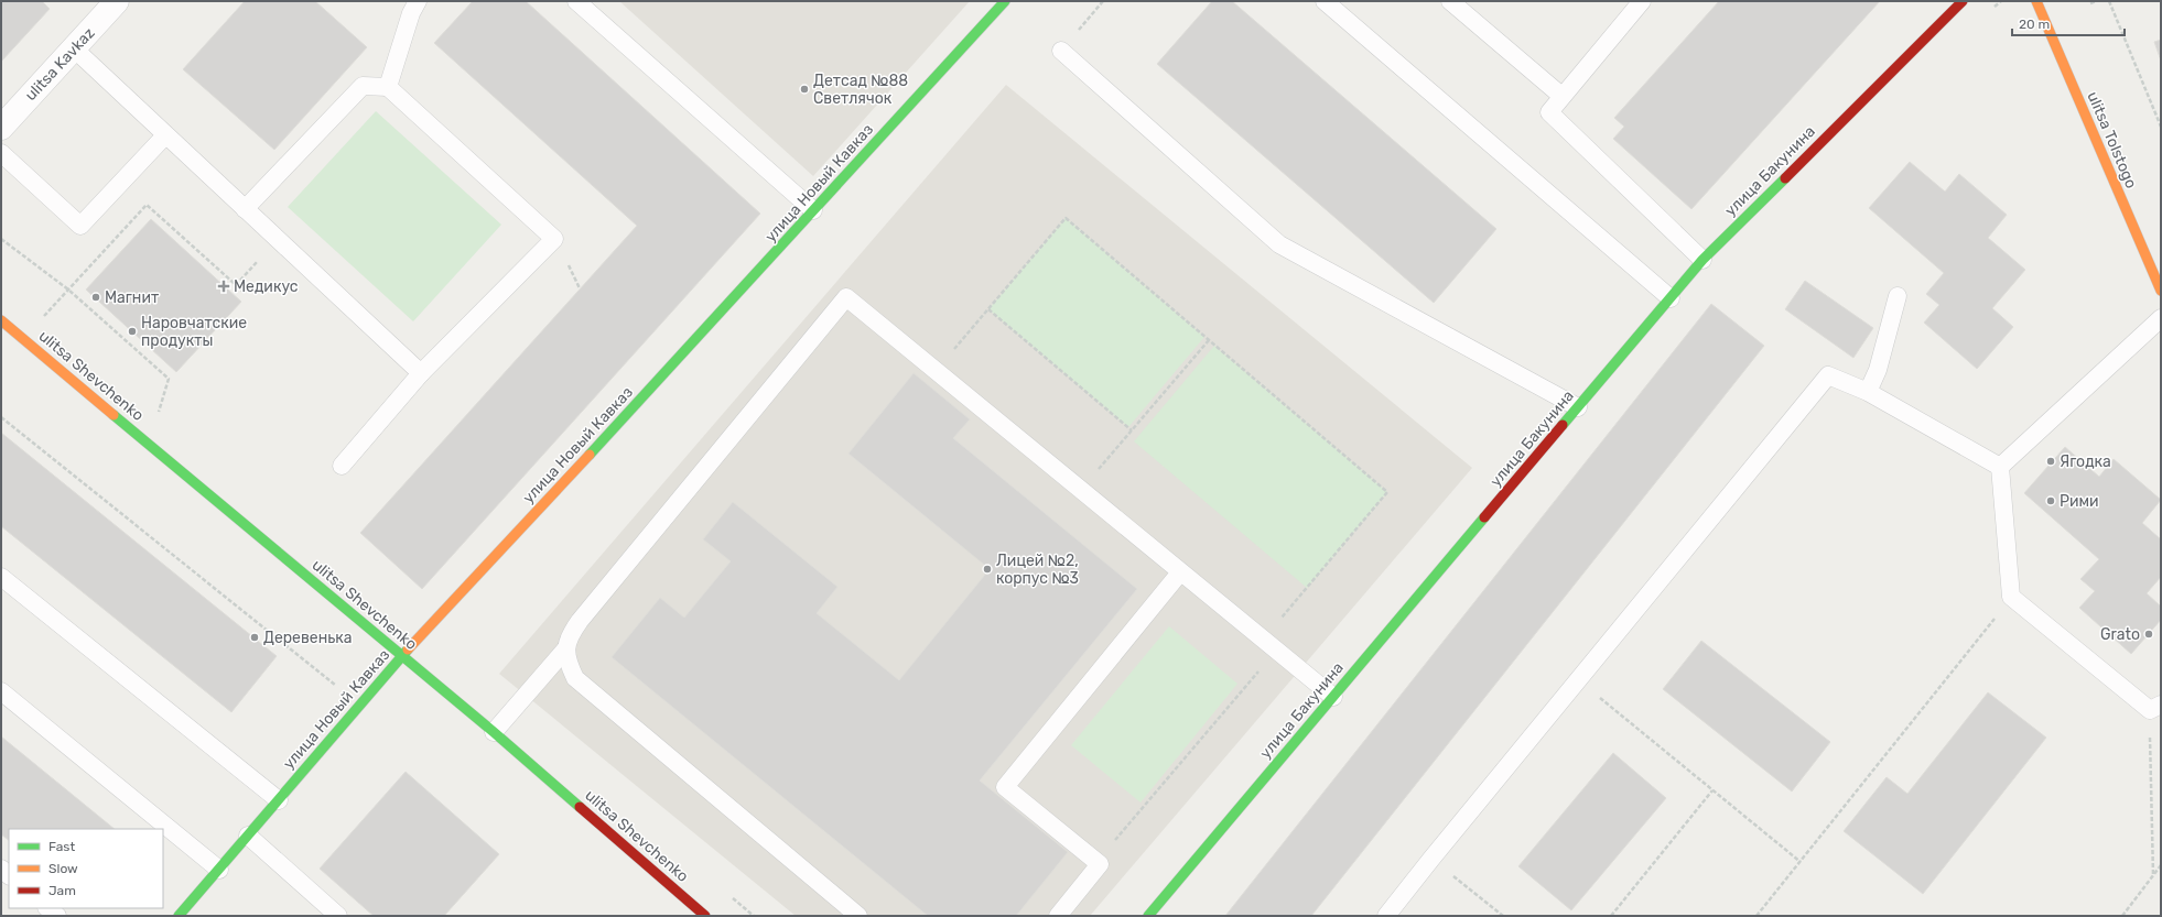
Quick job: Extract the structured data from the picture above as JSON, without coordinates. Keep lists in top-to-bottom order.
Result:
{
  "streets": {
    "street": [
      "ulitsa Kavkaz",
      "ulitsa Tolstogo",
      "улица Бакунина",
      "улица Новый Кавказ",
      "ulitsa Shevchenko"
    ]
  },
  "crossings": [
    ["улица Новый Кавказ", "ulitsa Shevchenko"]
  ],
  "places": {
    "other": [
      "Детсад №88 Светлячок",
      "Магнит",
      "Наровчатские продукты",
      "Ягодка",
      "Рими",
      "Лицей №2, корпус №3",
      "Grato",
      "Деревенька"
    ],
    "health": ["Медикус"]
  },
  "legend": ["Fast", "Slow", "Jam"],
  "scale_bar": "20 m"
}
